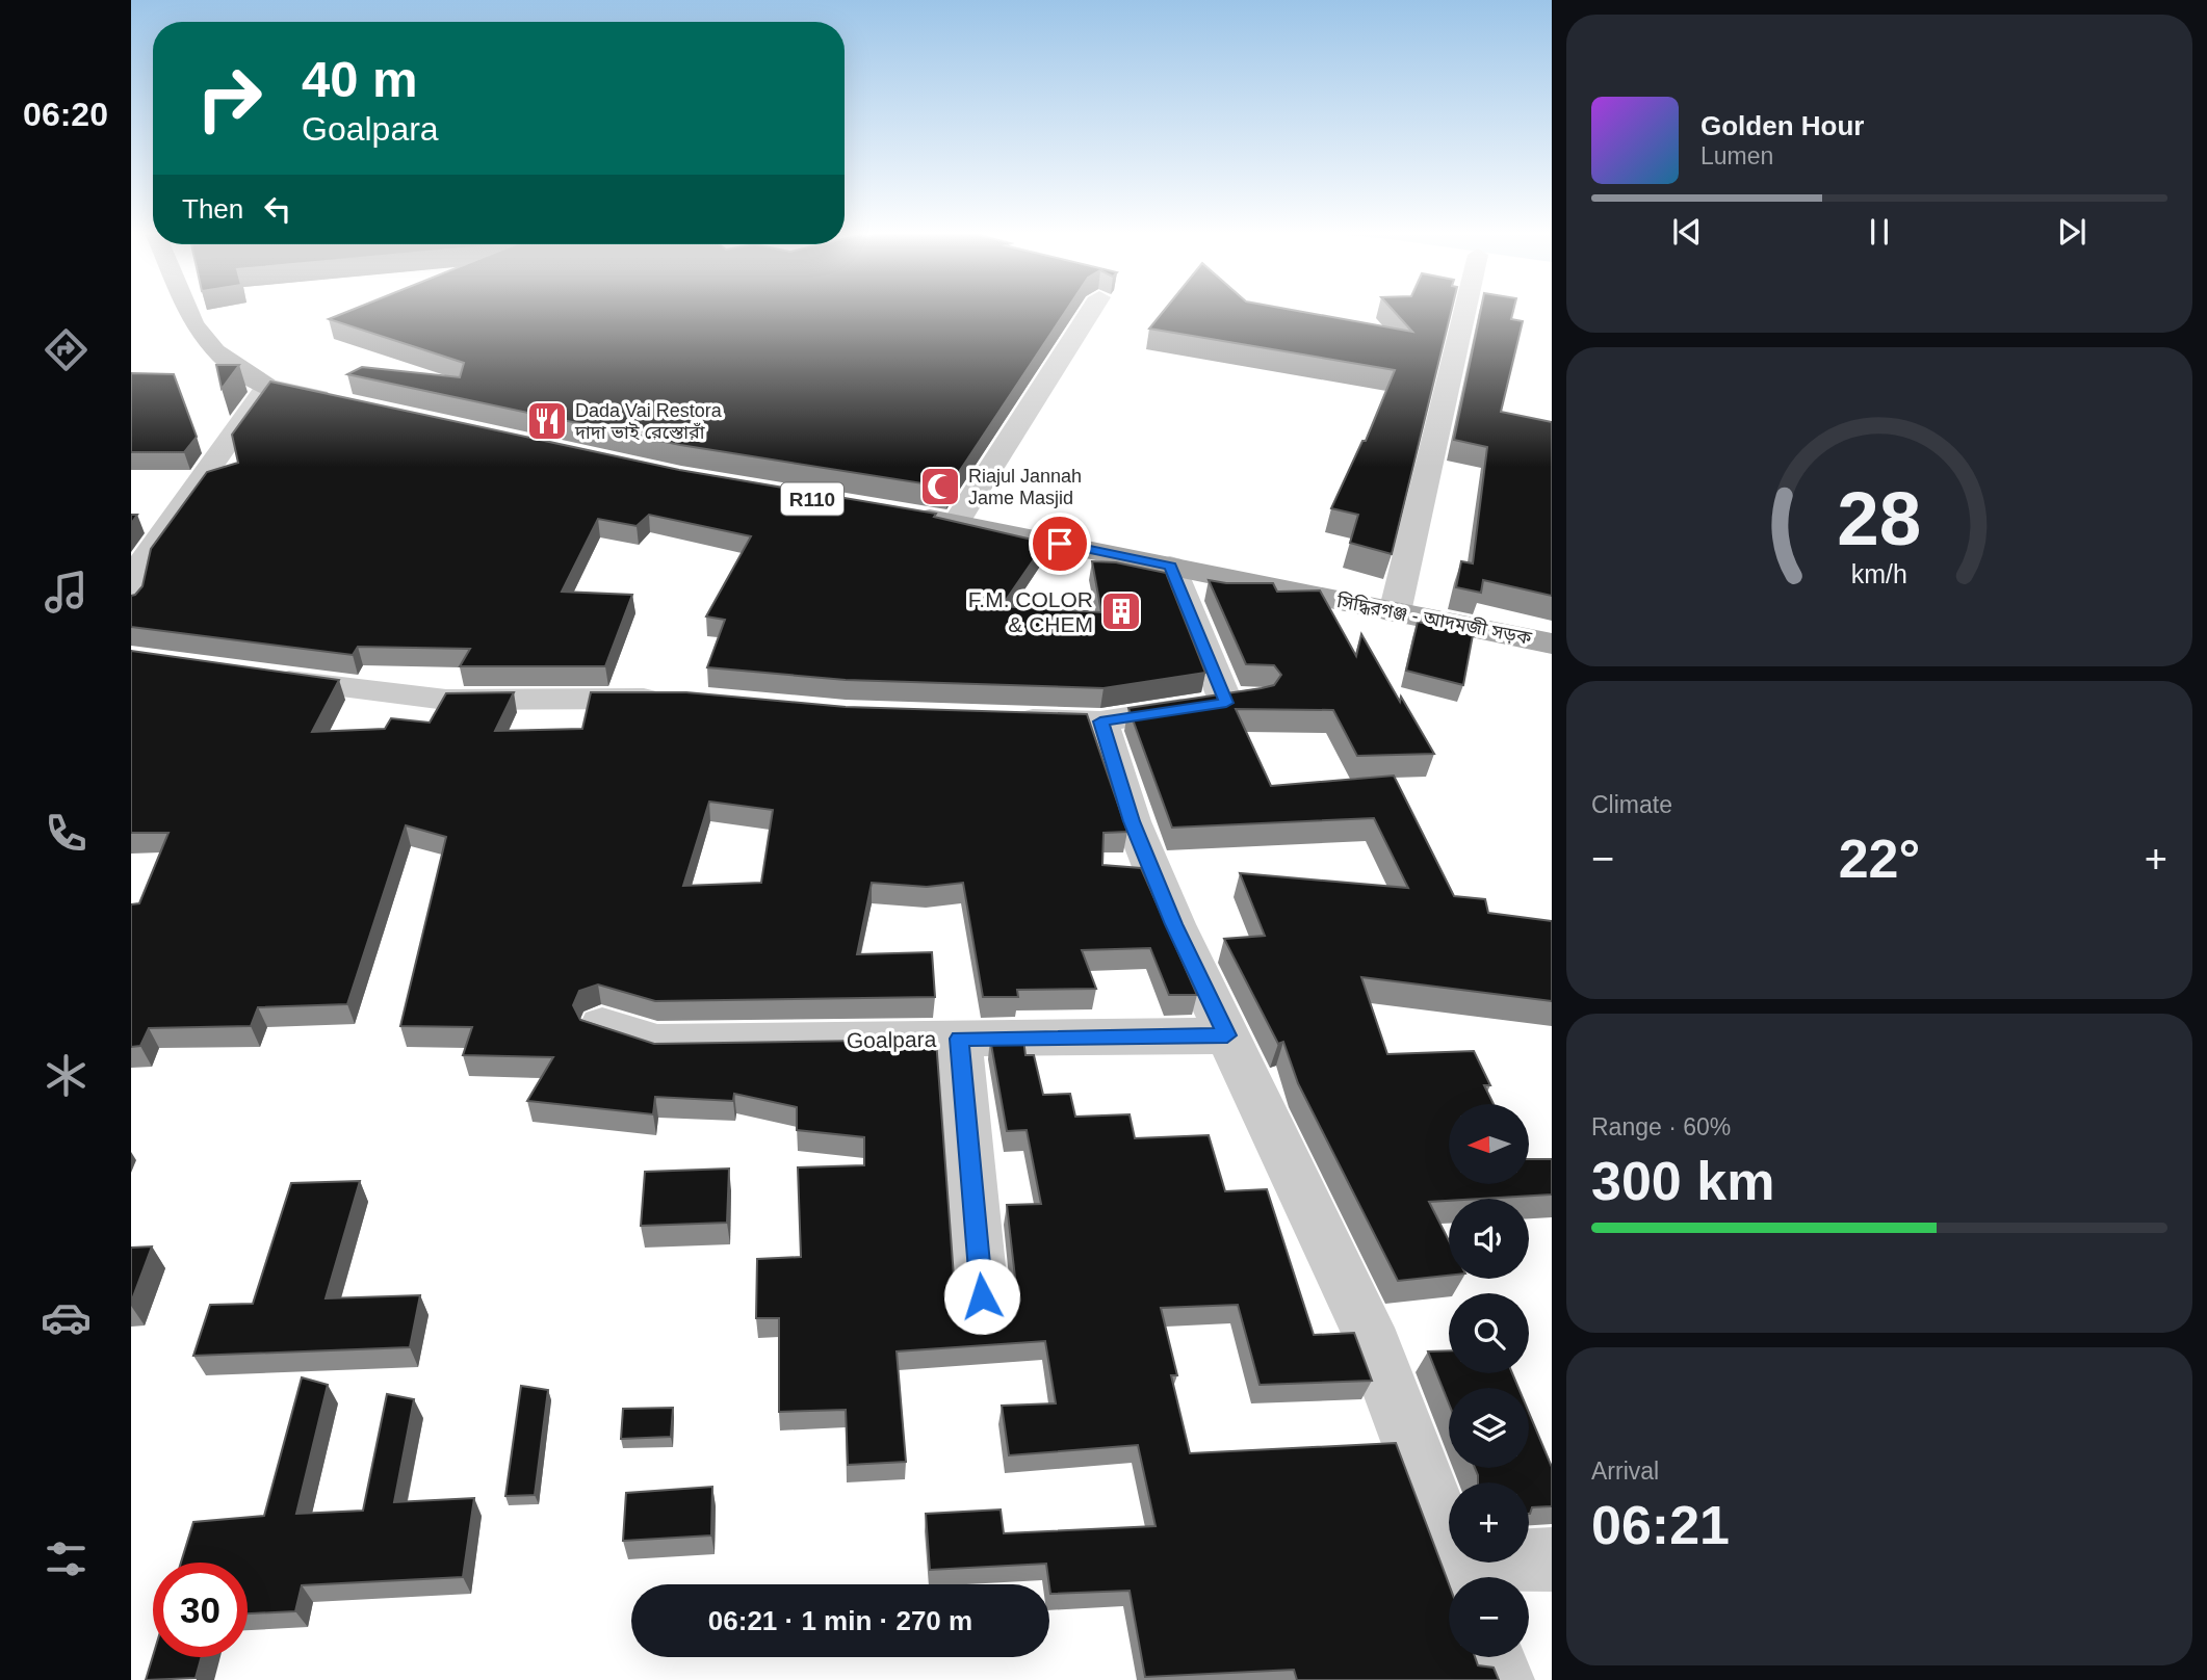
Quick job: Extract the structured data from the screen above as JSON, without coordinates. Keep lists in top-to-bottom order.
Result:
{
  "streets": {
    "main road": ["সিদ্ধিরগঞ্জ - আদমজী সড়ক"],
    "street": ["Goalpara"]
  },
  "places": {
    "restaurant": ["Dada Vai Restora দাদা ভাই রেস্তোরাঁ"],
    "mosque": ["Riajul Jannah Jame Masjid"],
    "building": ["F.M. COLOR & CHEM"]
  },
  "north": "left",
  "page": {
    "tabs": "06:20",
    "turn": ["40 m", "Goalpara"],
    "song": ["Golden Hour", "Lumen"],
    "then": "Then",
    "tile": [
      "Climate",
      ["Range · 60%", "300 km"],
      ["Arrival", "06:21"]
    ],
    "heat": ["−", "22°", "+"],
    "map_buttons": ["+", "−"],
    "limit": "30",
    "trip": "06:21 · 1 min · 270 m",
    "gauge": ["28", "km/h"]
  }
}
